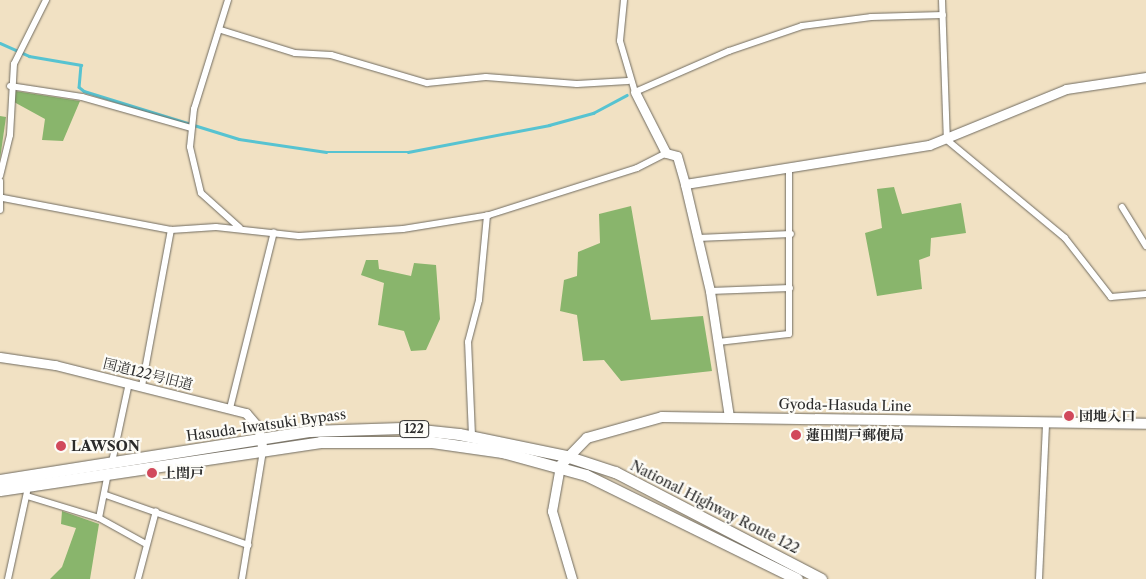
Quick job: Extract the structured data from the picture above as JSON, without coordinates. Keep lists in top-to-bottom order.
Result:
{
  "streets": {
    "highway": ["Hasuda-Iwatsuki Bypass", "122", "National Highway Route 122"],
    "main road": ["Gyoda-Hasuda Line"],
    "street": ["国道122号旧道"]
  },
  "crossings": [
    ["国道122号旧道", "Hasuda-Iwatsuki Bypass"],
    ["Gyoda-Hasuda Line", "Hasuda-Iwatsuki Bypass"],
    ["Gyoda-Hasuda Line", "National Highway Route 122"],
    ["Hasuda-Iwatsuki Bypass", "National Highway Route 122"]
  ],
  "places": [
    "団地入口",
    "蓮田閏戸郵便局",
    "LAWSON",
    "上閏戸"
  ]
}
